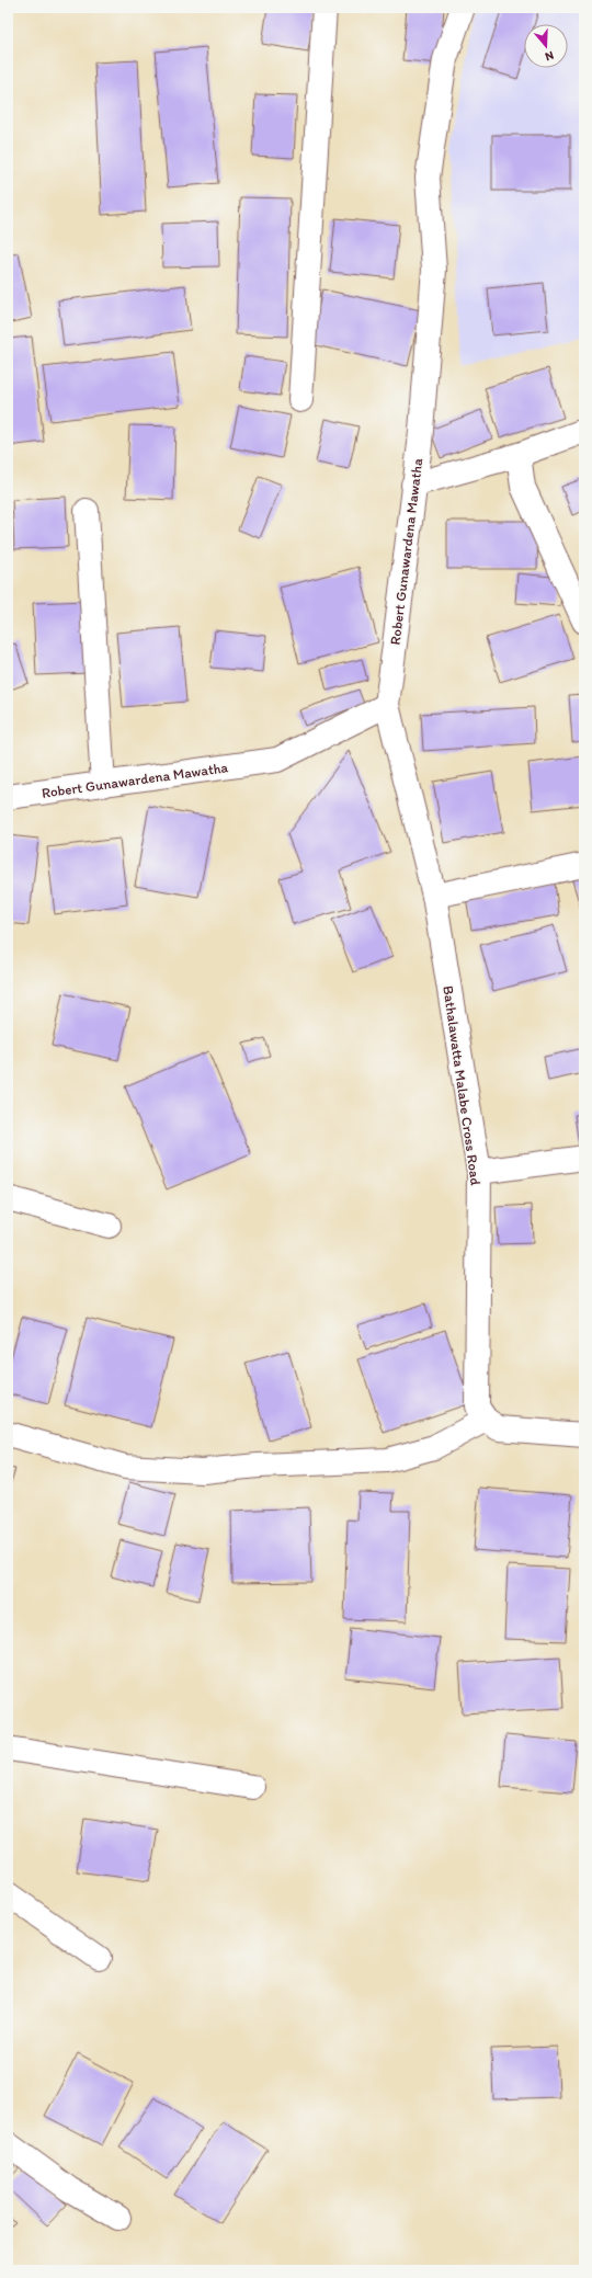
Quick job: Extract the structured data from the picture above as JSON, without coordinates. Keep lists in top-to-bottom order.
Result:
{
  "streets": {
    "street": ["Robert Gunawardena Mawatha", "Bathalawatta Malabe Cross Road"]
  },
  "crossings": [
    ["Robert Gunawardena Mawatha", "Bathalawatta Malabe Cross Road"]
  ],
  "north": "bottom"
}
